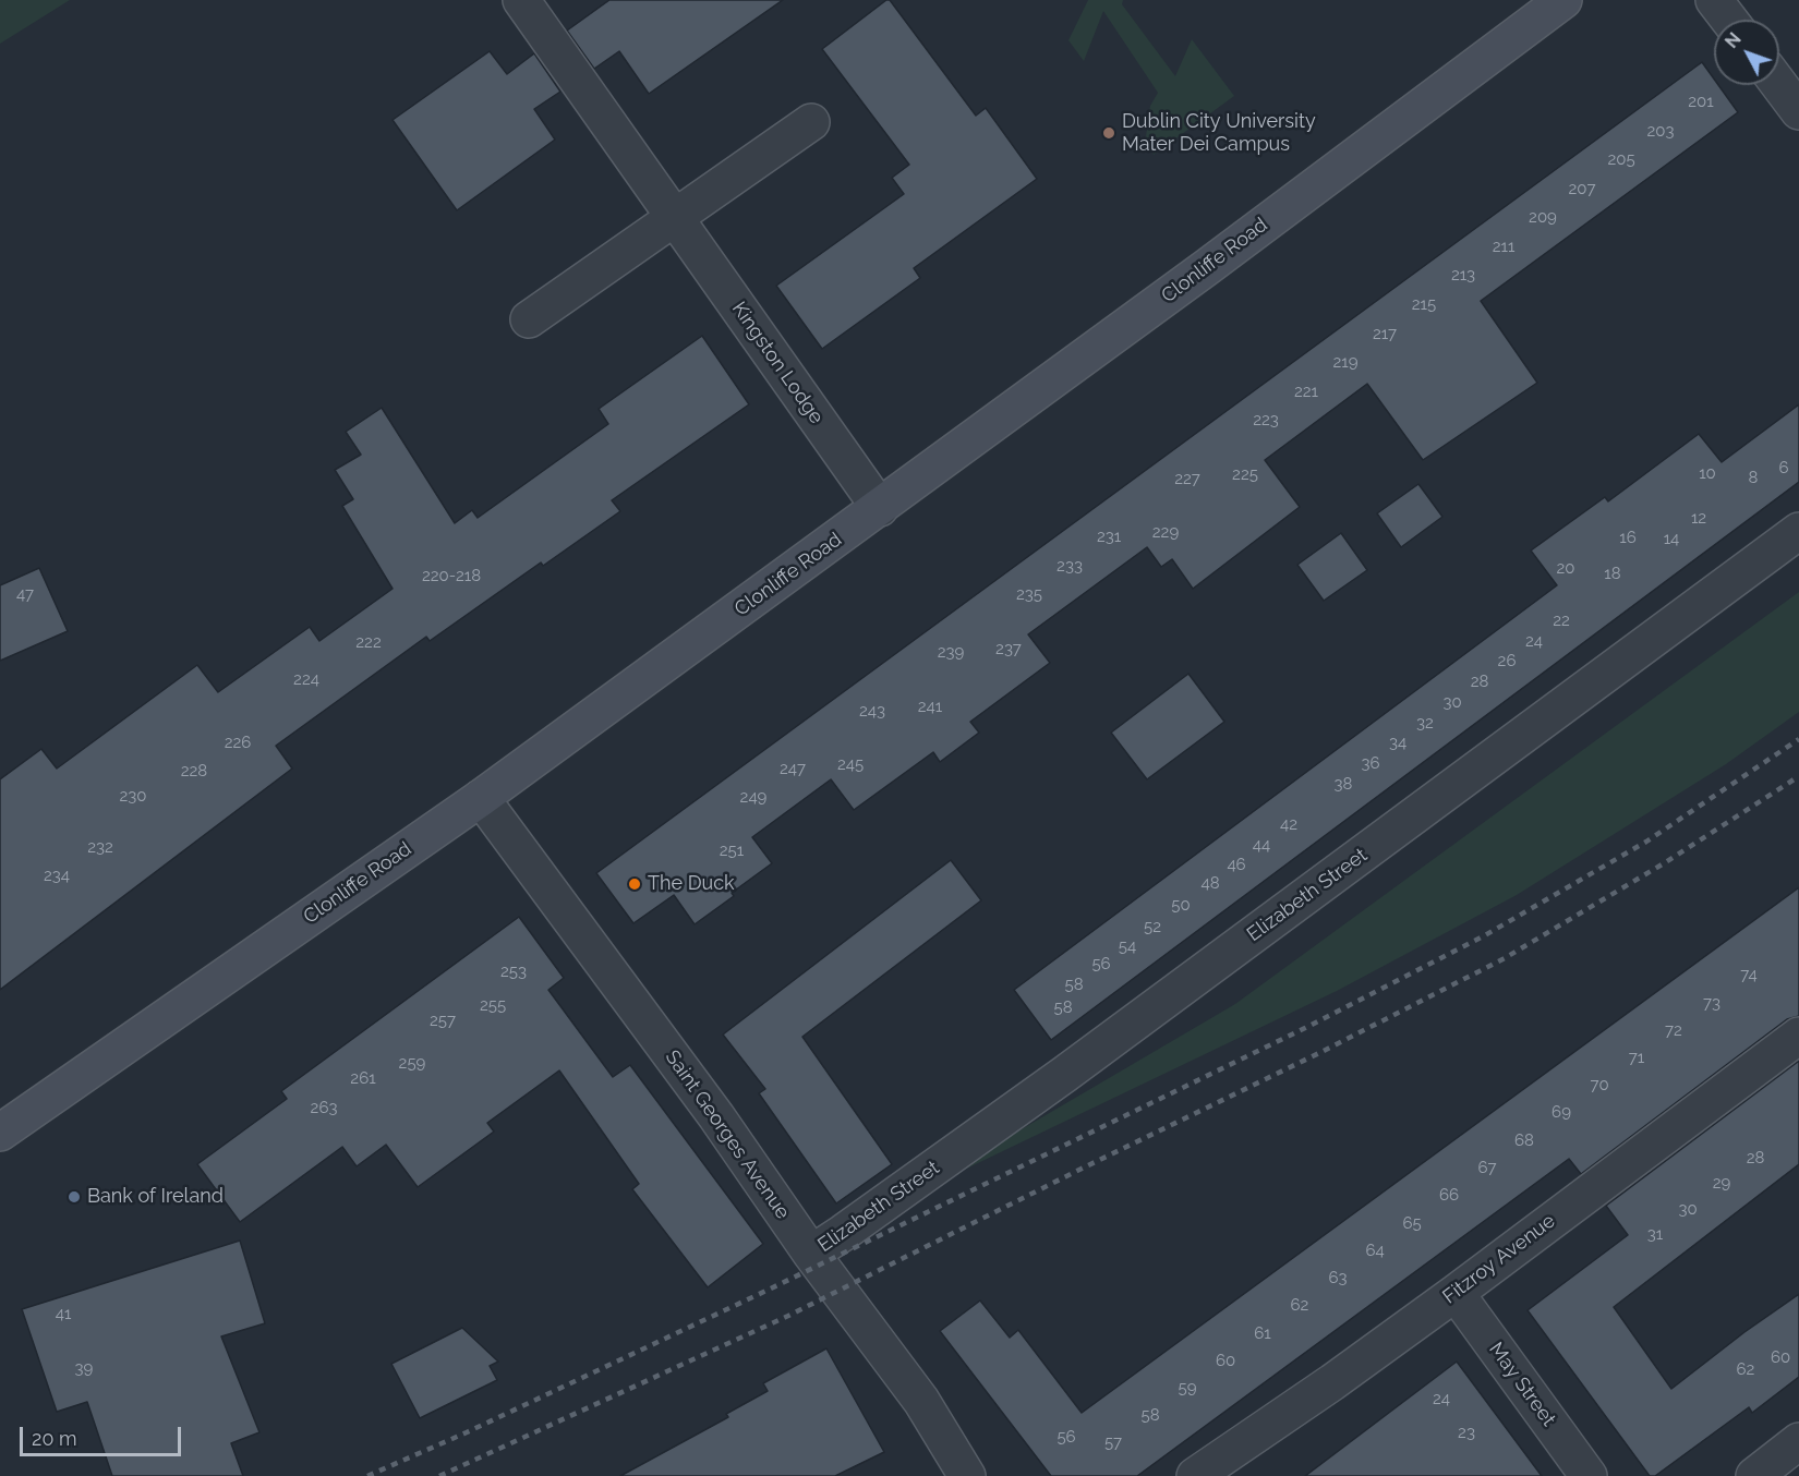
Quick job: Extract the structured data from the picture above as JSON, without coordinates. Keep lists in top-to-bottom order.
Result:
{
  "streets": {
    "main road": ["Clonliffe Road"],
    "street": [
      "Kingston Lodge",
      "Elizabeth Street",
      "Saint Georges Avenue",
      "Fitzroy Avenue",
      "May Street"
    ]
  },
  "crossings": [
    ["Clonliffe Road", "Kingston Lodge"],
    ["Clonliffe Road", "Saint Georges Avenue"],
    ["Elizabeth Street", "Saint Georges Avenue"],
    ["Fitzroy Avenue", "May Street"]
  ],
  "places": ["Dublin City University Mater Dei Campus", "The Duck", "Bank of Ireland"],
  "house_numbers": [
    "201",
    "203",
    "205",
    "207",
    "209",
    "211",
    "213",
    "215",
    "217",
    "219",
    "221",
    "223",
    "6",
    "10",
    "225",
    "8",
    "227",
    "12",
    "229",
    "231",
    "16",
    "14",
    "233",
    "20",
    "18",
    "220-218",
    "47",
    "235",
    "22",
    "24",
    "222",
    "237",
    "239",
    "26",
    "224",
    "28",
    "30",
    "241",
    "243",
    "32",
    "226",
    "34",
    "36",
    "245",
    "247",
    "228",
    "38",
    "230",
    "249",
    "42",
    "44",
    "232",
    "251",
    "46",
    "234",
    "48",
    "50",
    "52",
    "54",
    "56",
    "253",
    "74",
    "58",
    "73",
    "255",
    "58",
    "257",
    "72",
    "71",
    "259",
    "261",
    "70",
    "263",
    "69",
    "68",
    "28",
    "67",
    "29",
    "66",
    "30",
    "65",
    "31",
    "64",
    "63",
    "62",
    "41",
    "61",
    "60",
    "60",
    "39",
    "62",
    "59",
    "24",
    "58",
    "23",
    "56",
    "57"
  ],
  "scale_bar": "20 m",
  "north": "top left"
}
